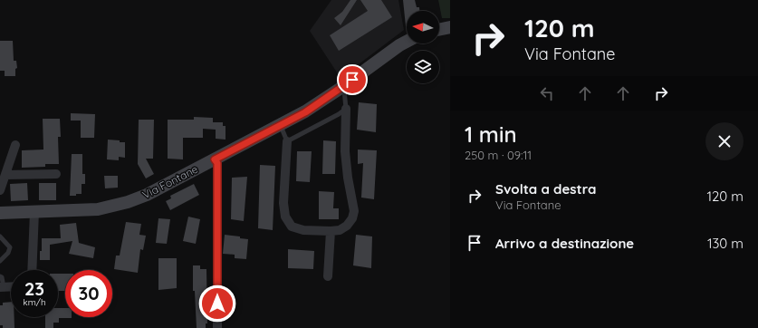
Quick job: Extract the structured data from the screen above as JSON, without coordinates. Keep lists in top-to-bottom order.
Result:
{
  "streets": {
    "street": ["Via Fontane"]
  },
  "north": "left",
  "page": {
    "turn": ["120 m", "Via Fontane"],
    "heading": ["1 min", "250 m · 09:11"],
    "list": [
      {
        "name": "Svolta a destra",
        "note": "Via Fontane",
        "value": "120 m"
      },
      {
        "name": "Arrivo a destinazione",
        "value": "130 m"
      }
    ],
    "speed": "23 km/h",
    "limit": "30"
  }
}
